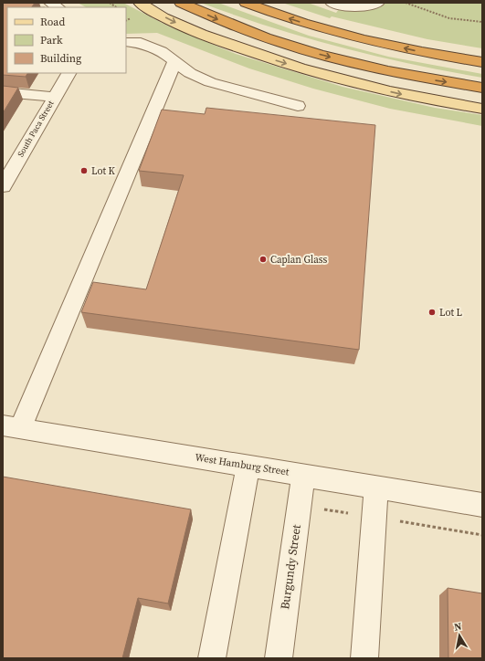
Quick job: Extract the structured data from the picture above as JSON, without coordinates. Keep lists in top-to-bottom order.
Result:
{
  "streets": {
    "street": ["South Paca Street", "West Hamburg Street", "Burgundy Street"]
  },
  "crossings": [
    ["West Hamburg Street", "Burgundy Street"]
  ],
  "places": ["Lot K", "Caplan Glass", "Lot L"],
  "legend": ["Road", "Park", "Building"],
  "north": "top"
}
